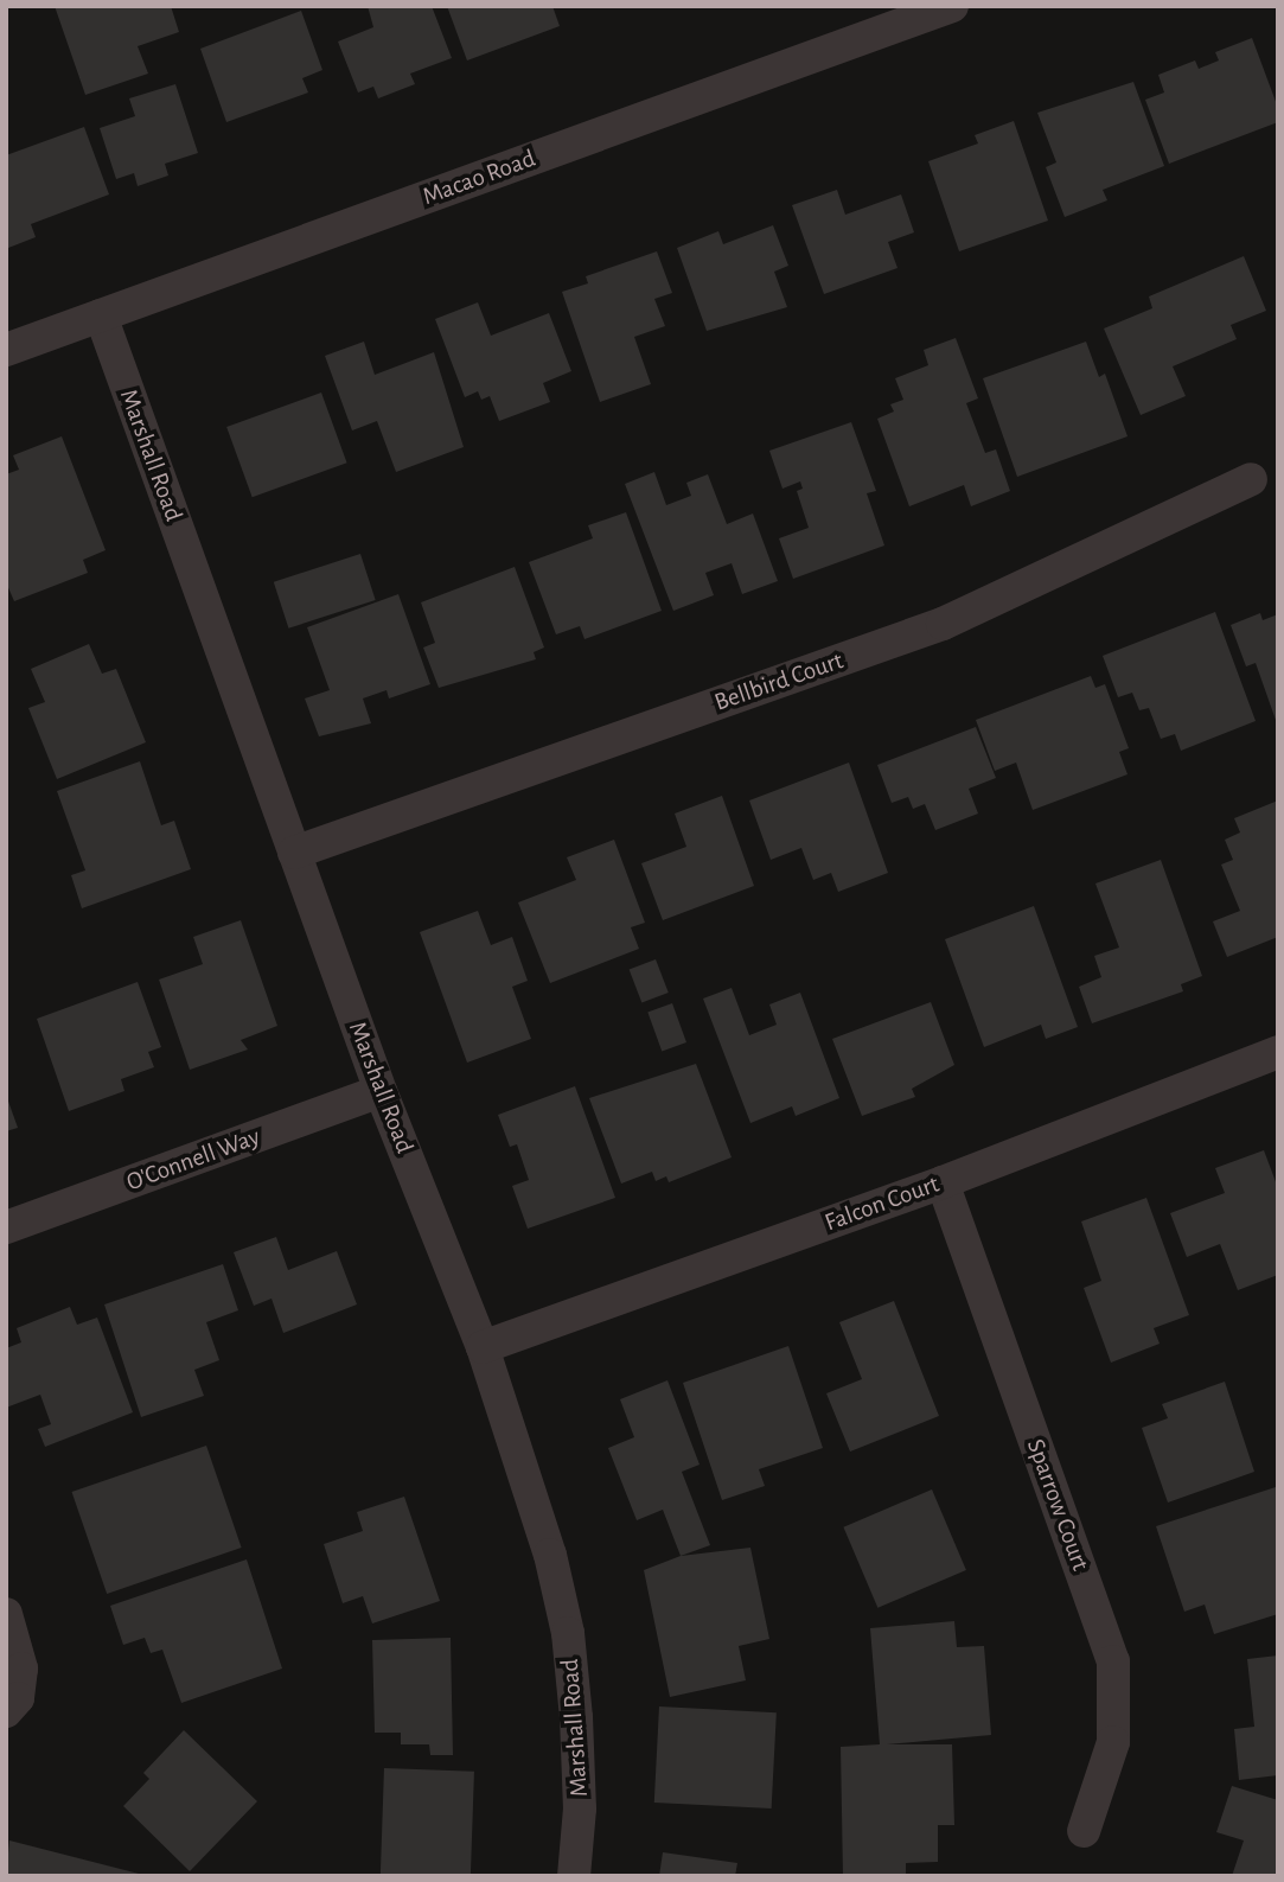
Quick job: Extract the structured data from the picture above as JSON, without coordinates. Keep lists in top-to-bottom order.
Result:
{
  "streets": {
    "street": [
      "Macao Road",
      "Marshall Road",
      "Bellbird Court",
      "O'Connell Way",
      "Falcon Court",
      "Sparrow Court"
    ]
  },
  "crossings": [
    ["Macao Road", "Marshall Road"],
    ["Marshall Road", "Bellbird Court"],
    ["Marshall Road", "O'Connell Way"],
    ["Marshall Road", "Falcon Court"],
    ["Falcon Court", "Sparrow Court"]
  ]
}
